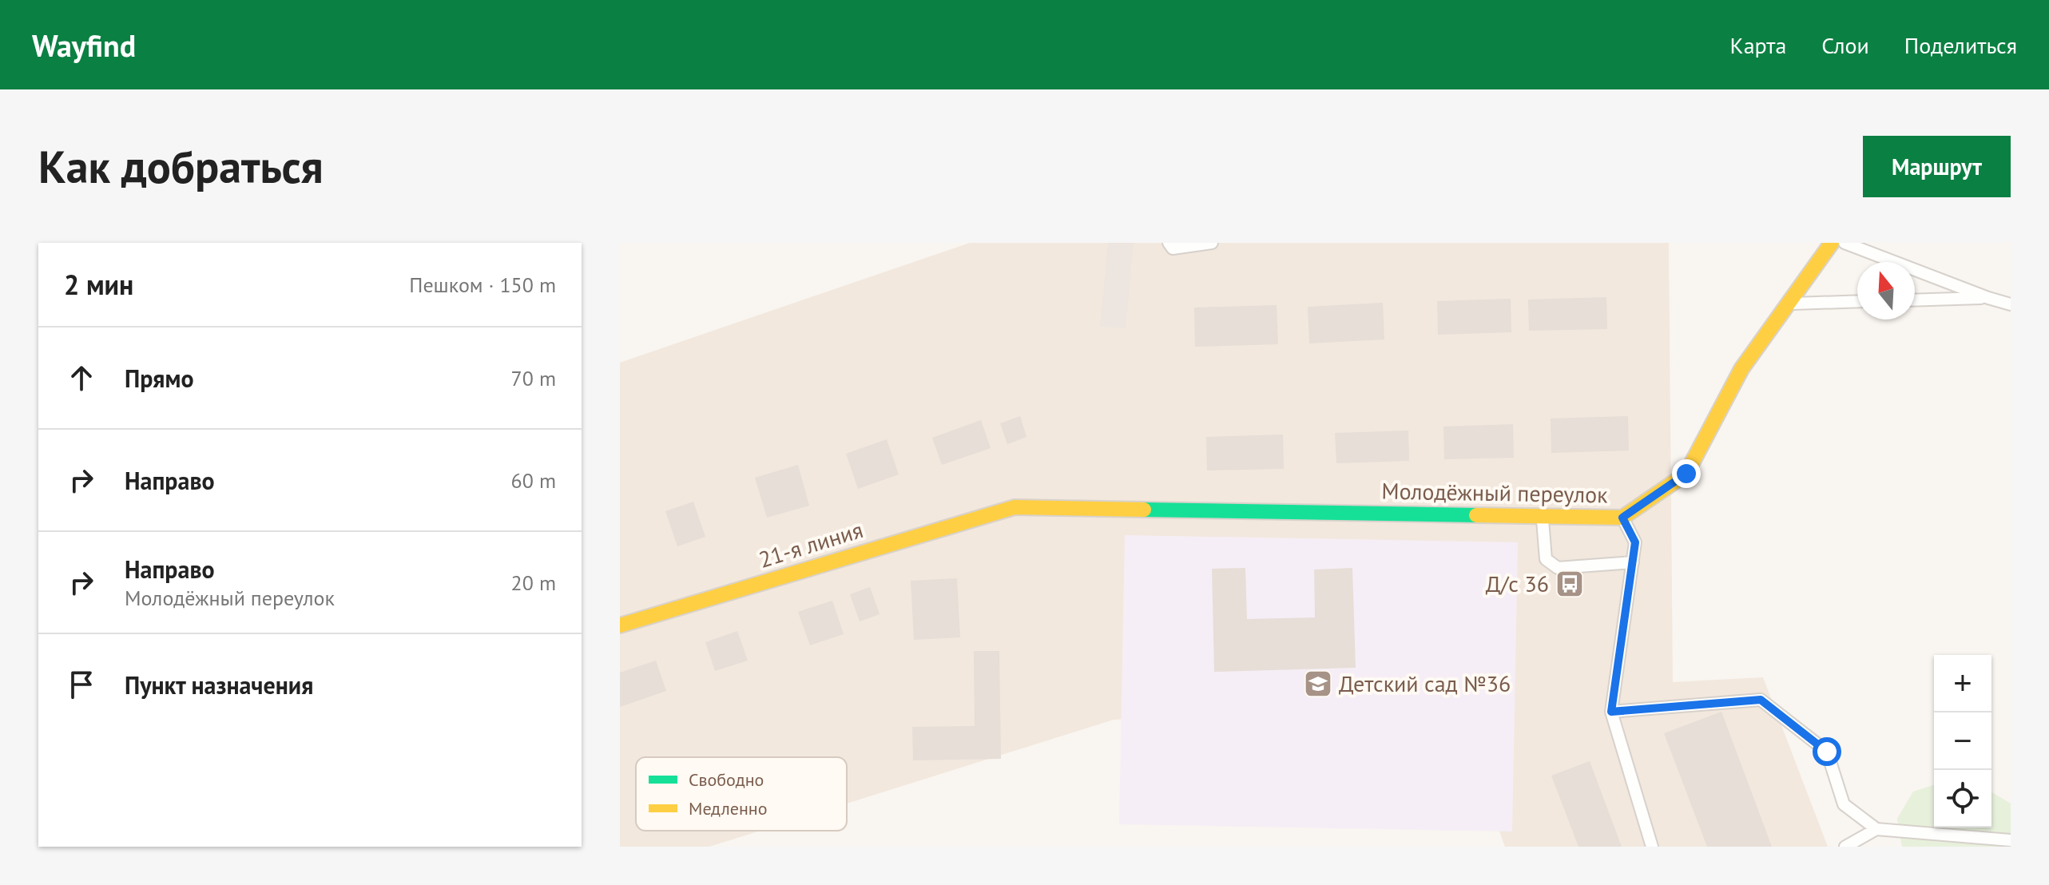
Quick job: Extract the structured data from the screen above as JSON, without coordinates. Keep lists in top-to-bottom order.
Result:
{
  "streets": {
    "street": ["Молодёжный переулок", "21-я линия"]
  },
  "crossings": [
    ["Молодёжный переулок", "21-я линия"]
  ],
  "places": {
    "bus stop": ["Д/с 36"],
    "school or university": ["Детский сад №36"]
  },
  "legend": ["Свободно", "Медленно"],
  "north": "top",
  "page": {
    "header": "Wayfind",
    "nav": ["Карта", "Слои", "Поделиться"],
    "buttons": "Маршрут",
    "title": "Как добраться",
    "heading": ["2 мин", "Пешком · 150 m"],
    "list": [
      ["Прямо", "70 m"],
      ["Направо", "60 m"],
      ["Направо", "Молодёжный переулок", "20 m"],
      "Пункт назначения"
    ],
    "map_buttons": ["+", "−"]
  }
}
